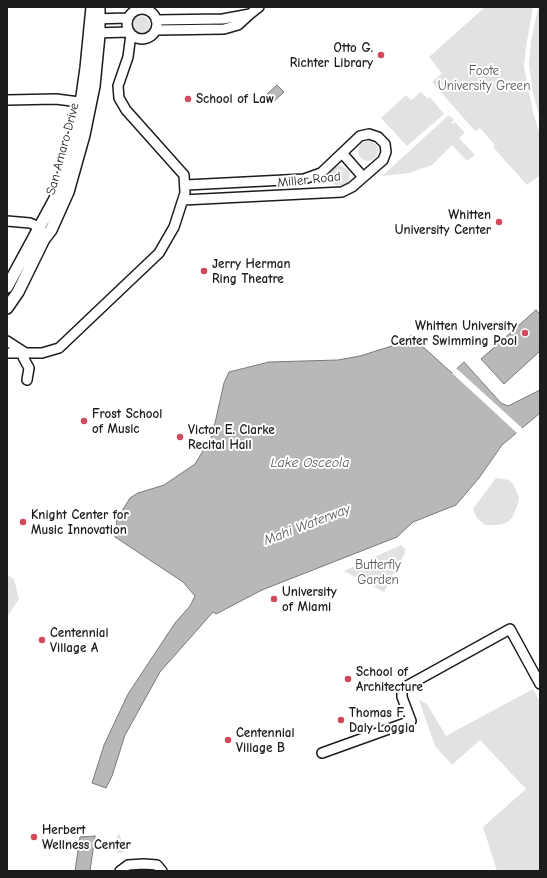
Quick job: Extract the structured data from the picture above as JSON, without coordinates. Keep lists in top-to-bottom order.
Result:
{
  "streets": {
    "street": ["San Amaro Drive", "Miller Road"]
  },
  "water": ["Lake Osceola", "Mahi Waterway"],
  "parks": ["Foote University Green", "Butterfly Garden"],
  "places": [
    "Otto G. Richter Library",
    "School of Law",
    "Whitten University Center",
    "Jerry Herman Ring Theatre",
    "Whitten University Center Swimming Pool",
    "Frost School of Music",
    "Victor E. Clarke Recital Hall",
    "Knight Center for Music Innovation",
    "University of Miami",
    "Centennial Village A",
    "School of Architecture",
    "Thomas F. Daly Loggia",
    "Centennial Village B",
    "Herbert Wellness Center"
  ]
}
